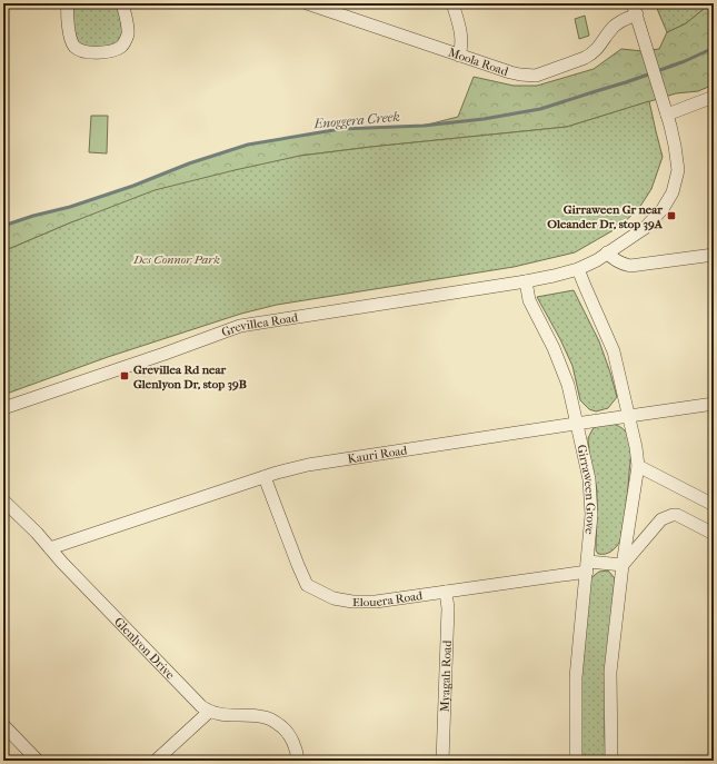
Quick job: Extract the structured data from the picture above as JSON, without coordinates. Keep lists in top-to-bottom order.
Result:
{
  "streets": {
    "street": [
      "Moola Road",
      "Grevillea Road",
      "Kauri Road",
      "Girraween Grove",
      "Elouera Road",
      "Glenlyon Drive",
      "Myagah Road"
    ]
  },
  "crossings": [
    ["Grevillea Road", "Girraween Grove"],
    ["Kauri Road", "Girraween Grove"],
    ["Kauri Road", "Elouera Road"],
    ["Kauri Road", "Glenlyon Drive"],
    ["Girraween Grove", "Elouera Road"],
    ["Elouera Road", "Myagah Road"]
  ],
  "water": ["Enoggera Creek"],
  "parks": ["Des Connor Park"],
  "places": {
    "transit": ["Girraween Gr near Oleander Dr, stop 39A", "Grevillea Rd near Glenlyon Dr, stop 39B"]
  }
}
